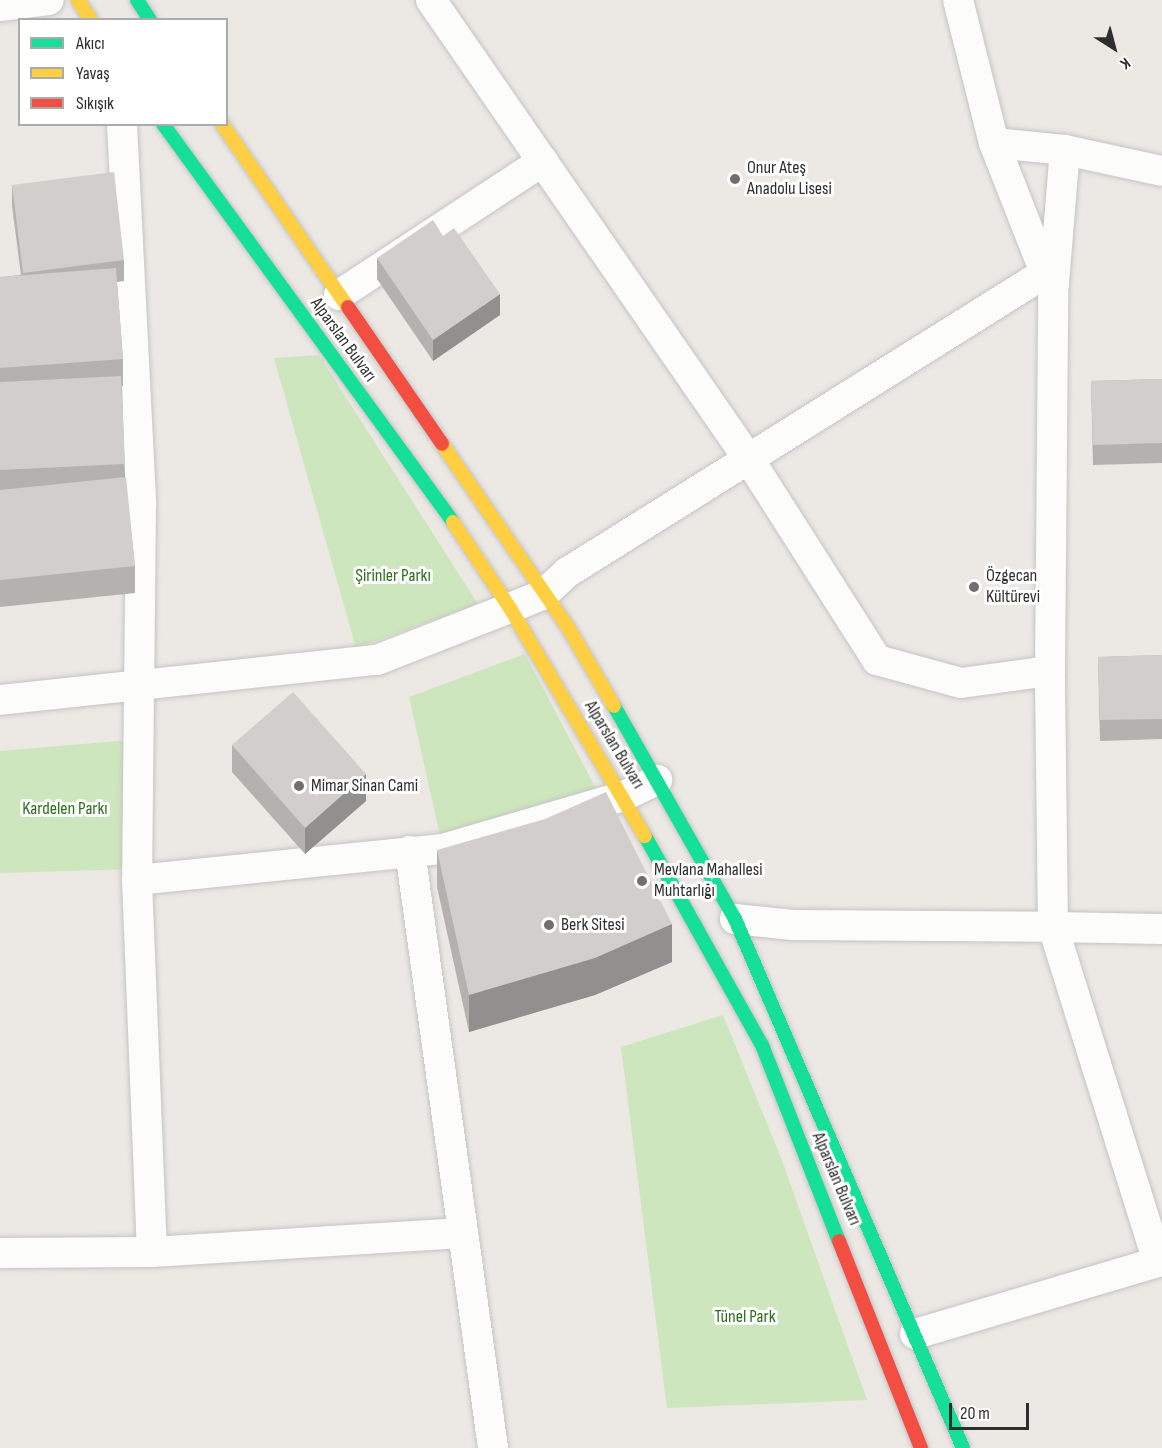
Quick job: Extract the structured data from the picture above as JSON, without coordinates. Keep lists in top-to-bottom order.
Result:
{
  "streets": {
    "main road": ["Alparslan Bulvarı"]
  },
  "parks": ["Şirinler Parkı", "Kardelen Parkı", "Tünel Park"],
  "places": [
    "Onur Ateş Anadolu Lisesi",
    "Özgecan Kültürevi",
    "Mimar Sinan Cami",
    "Mevlana Mahallesi Muhtarlığı",
    "Berk Sitesi"
  ],
  "legend": ["Akıcı", "Yavaş", "Sıkışık"],
  "scale_bar": "20 m",
  "north": "bottom right"
}
